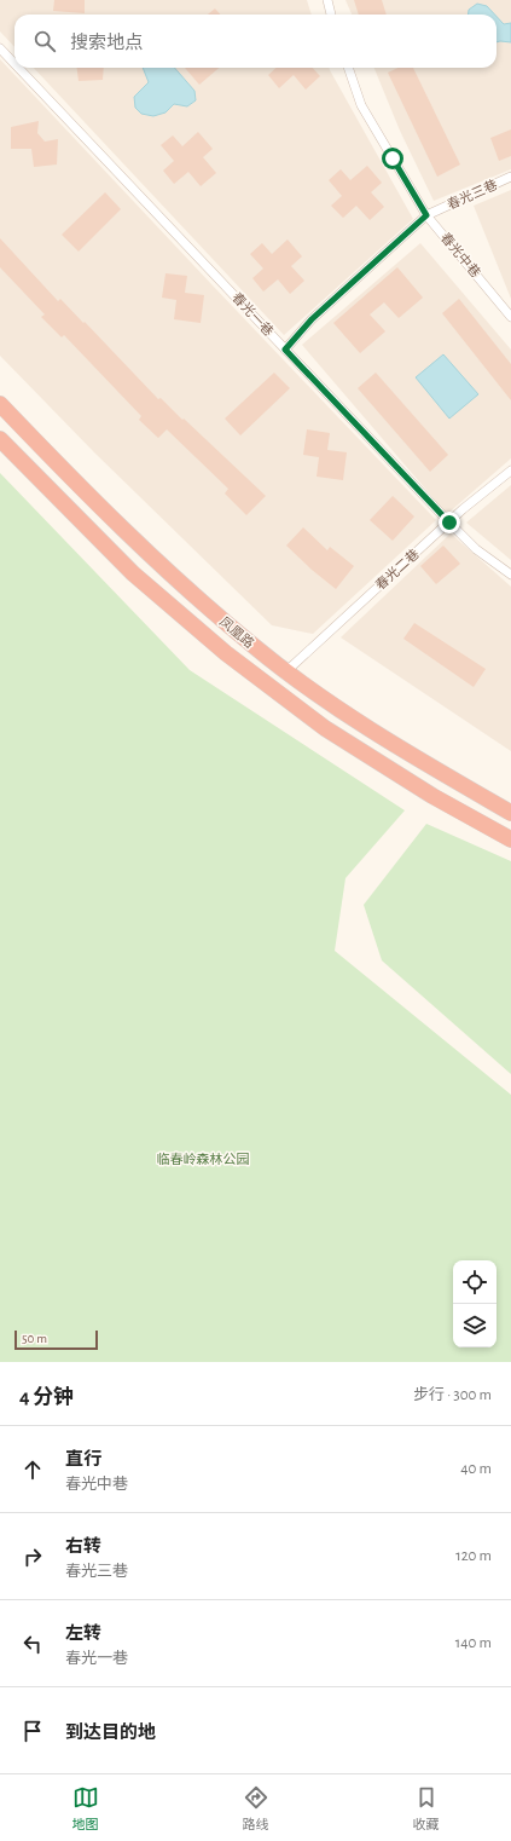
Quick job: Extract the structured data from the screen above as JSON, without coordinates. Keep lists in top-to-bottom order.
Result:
{
  "streets": {
    "highway": ["凤凰路"],
    "street": [
      "春光三巷",
      "春光中巷",
      "春光一巷",
      "春光二巷"
    ]
  },
  "crossings": [
    ["春光三巷", "春光中巷"],
    ["春光三巷", "春光一巷"],
    ["春光一巷", "春光二巷"],
    ["春光二巷", "凤凰路"]
  ],
  "parks": ["临春岭森林公园"],
  "scale_bar": "50 m",
  "page": {
    "search": "搜索地点",
    "scale": "50 m",
    "heading": ["4 分钟", "步行 · 300 m"],
    "list": [
      ["直行", "春光中巷", "40 m"],
      ["右转", "春光三巷", "120 m"],
      ["左转", "春光一巷", "140 m"],
      "到达目的地"
    ],
    "nav": ["地图", "路线", "收藏"]
  }
}
